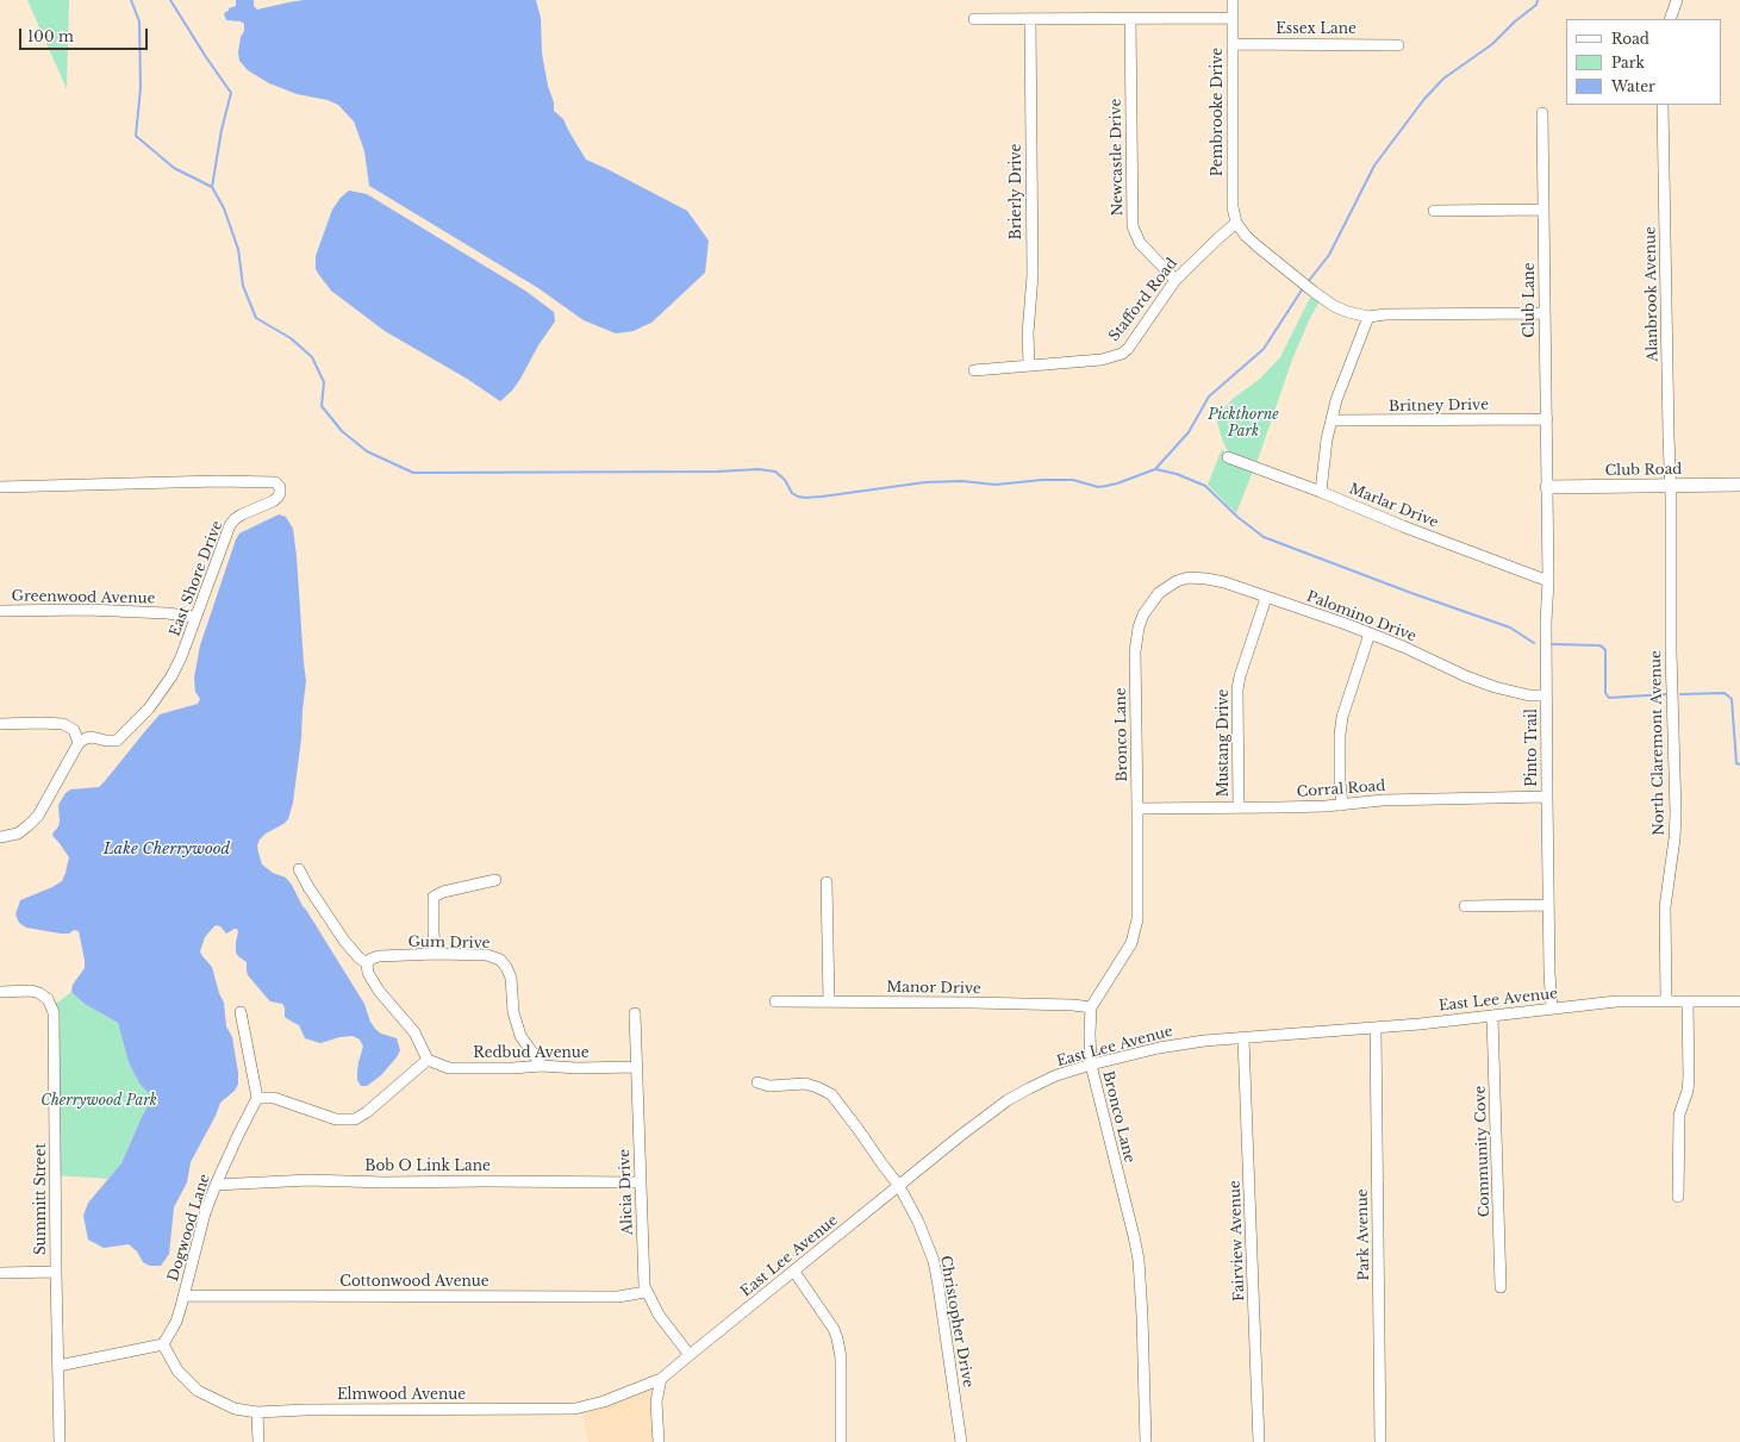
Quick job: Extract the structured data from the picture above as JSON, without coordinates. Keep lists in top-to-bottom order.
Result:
{
  "streets": {
    "street": [
      "Essex Lane",
      "Pembrooke Drive",
      "Newcastle Drive",
      "Brierly Drive",
      "Alanbrook Avenue",
      "Stafford Road",
      "Club Lane",
      "Britney Drive",
      "Club Road",
      "Marlar Drive",
      "East Shore Drive",
      "Greenwood Avenue",
      "Palomino Drive",
      "Bronco Lane",
      "Mustang Drive",
      "North Claremont Avenue",
      "Pinto Trail",
      "Corral Road",
      "Gum Drive",
      "Manor Drive",
      "East Lee Avenue",
      "Redbud Avenue",
      "Community Cove",
      "Bob O Link Lane",
      "Alicia Drive",
      "Summitt Street",
      "Dogwood Lane",
      "Park Avenue",
      "Fairview Avenue",
      "Cottonwood Avenue",
      "Christopher Drive",
      "Elmwood Avenue"
    ]
  },
  "crossings": [
    ["Essex Lane", "Pembrooke Drive"],
    ["Pembrooke Drive", "Stafford Road"],
    ["Newcastle Drive", "Stafford Road"],
    ["Brierly Drive", "Stafford Road"],
    ["Alanbrook Avenue", "Club Road"],
    ["Alanbrook Avenue", "North Claremont Avenue"],
    ["Club Lane", "Britney Drive"],
    ["Club Lane", "Club Road"],
    ["Club Lane", "Pinto Trail"],
    ["Club Road", "North Claremont Avenue"],
    ["Club Road", "Pinto Trail"],
    ["Marlar Drive", "Pinto Trail"],
    ["East Shore Drive", "Greenwood Avenue"],
    ["Palomino Drive", "Bronco Lane"],
    ["Palomino Drive", "Mustang Drive"],
    ["Palomino Drive", "Pinto Trail"],
    ["Bronco Lane", "Corral Road"],
    ["Bronco Lane", "Manor Drive"],
    ["Bronco Lane", "East Lee Avenue"],
    ["Mustang Drive", "Corral Road"],
    ["North Claremont Avenue", "East Lee Avenue"],
    ["Pinto Trail", "Corral Road"],
    ["Pinto Trail", "East Lee Avenue"],
    ["Gum Drive", "Redbud Avenue"],
    ["East Lee Avenue", "Community Cove"],
    ["East Lee Avenue", "Alicia Drive"],
    ["East Lee Avenue", "Park Avenue"],
    ["East Lee Avenue", "Fairview Avenue"],
    ["East Lee Avenue", "Christopher Drive"],
    ["East Lee Avenue", "Elmwood Avenue"],
    ["Redbud Avenue", "Alicia Drive"],
    ["Bob O Link Lane", "Alicia Drive"],
    ["Bob O Link Lane", "Dogwood Lane"],
    ["Alicia Drive", "Cottonwood Avenue"],
    ["Dogwood Lane", "Cottonwood Avenue"],
    ["Dogwood Lane", "Elmwood Avenue"]
  ],
  "water": ["Lake Cherrywood"],
  "parks": ["Pickthorne Park", "Cherrywood Park"],
  "legend": ["Road", "Park", "Water"],
  "scale_bar": "100 m"
}
